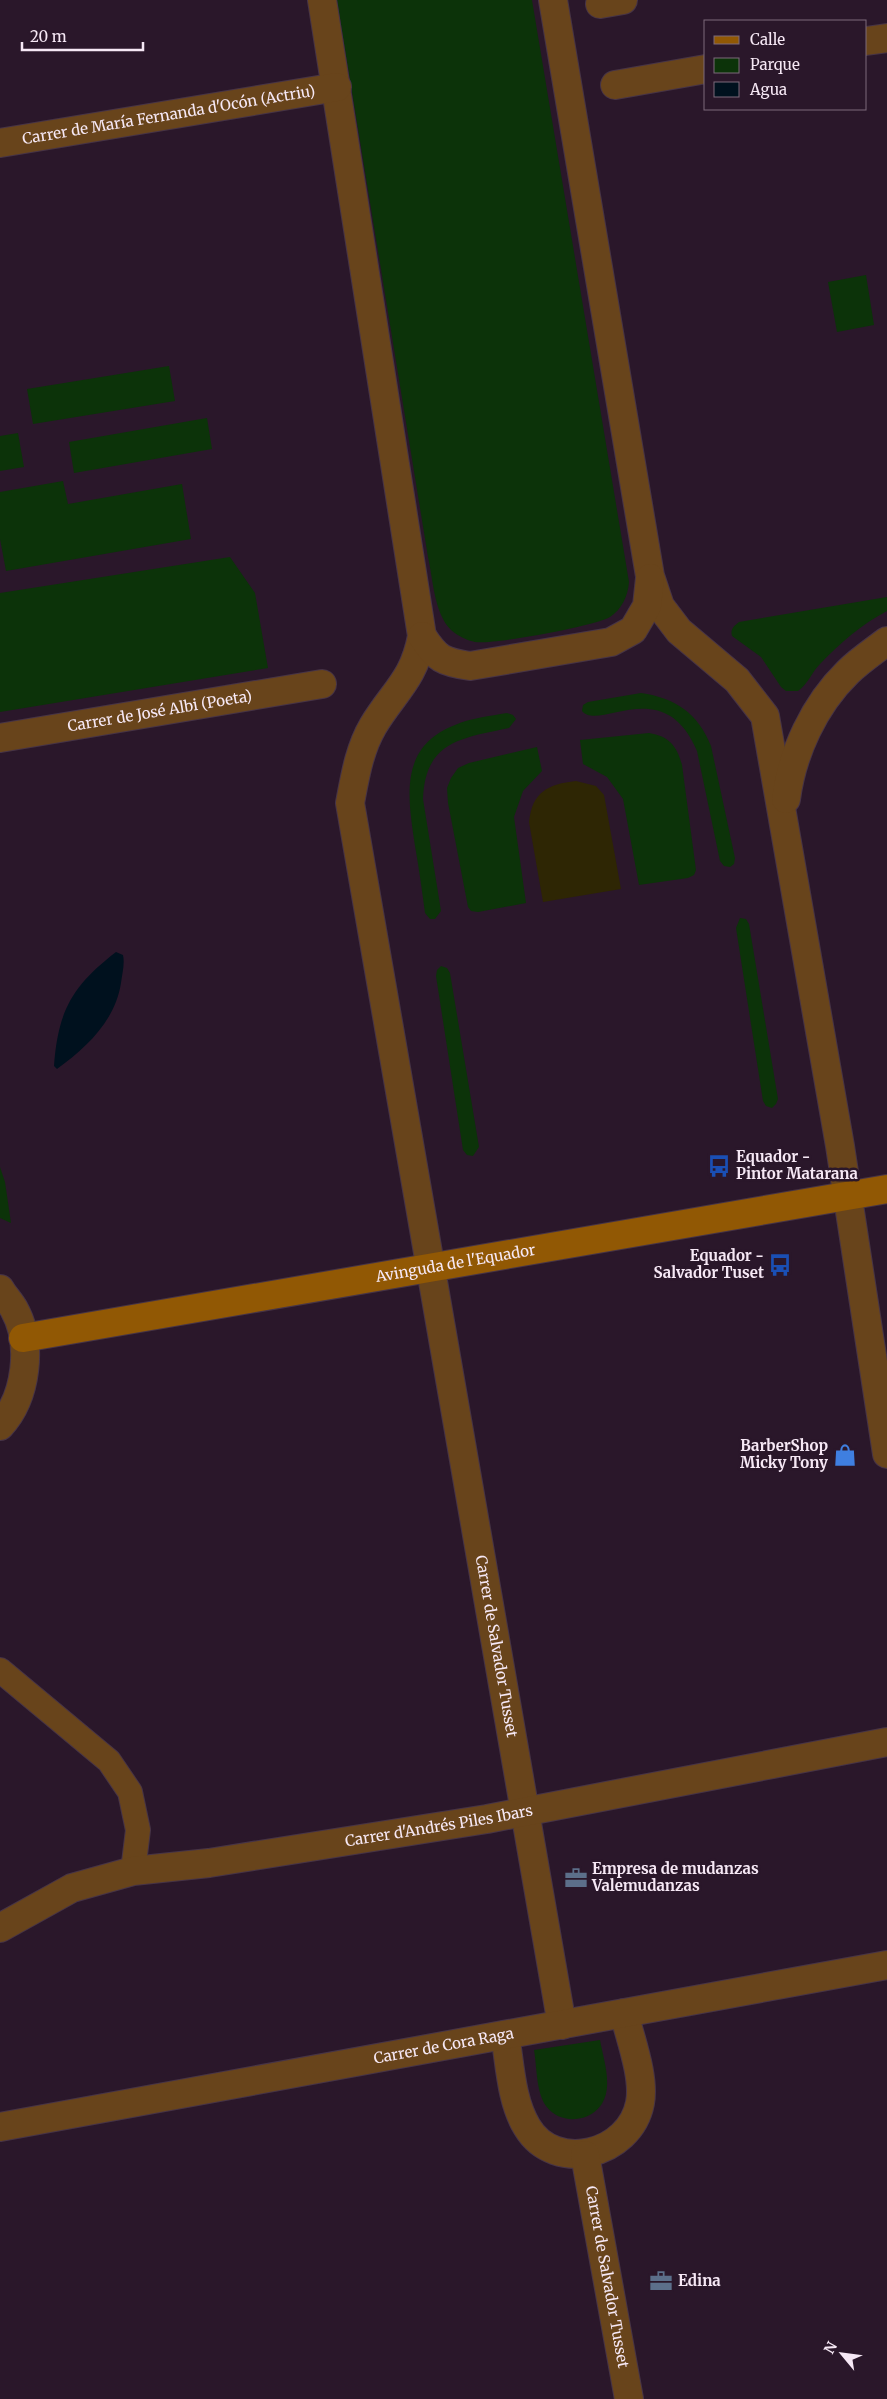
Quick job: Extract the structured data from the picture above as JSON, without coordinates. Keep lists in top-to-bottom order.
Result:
{
  "streets": {
    "street": [
      "Carrer de María Fernanda d'Ocón (Actriu)",
      "Carrer de José Albi (Poeta)",
      "Avinguda de l'Equador",
      "Carrer de Salvador Tusset",
      "Carrer d'Andrés Piles Ibars",
      "Carrer de Cora Raga"
    ]
  },
  "crossings": [
    ["Avinguda de l'Equador", "Carrer de Salvador Tusset"],
    ["Carrer de Salvador Tusset", "Carrer d'Andrés Piles Ibars"],
    ["Carrer de Salvador Tusset", "Carrer de Cora Raga"]
  ],
  "places": {
    "bus stop": ["Equador - Pintor Matarana", "Equador - Salvador Tuset"],
    "shop": ["BarberShop Micky Tony"],
    "office": ["Empresa de mudanzas Valemudanzas", "Edina"]
  },
  "legend": ["Calle", "Parque", "Agua"],
  "scale_bar": "20 m",
  "north": "top left"
}
